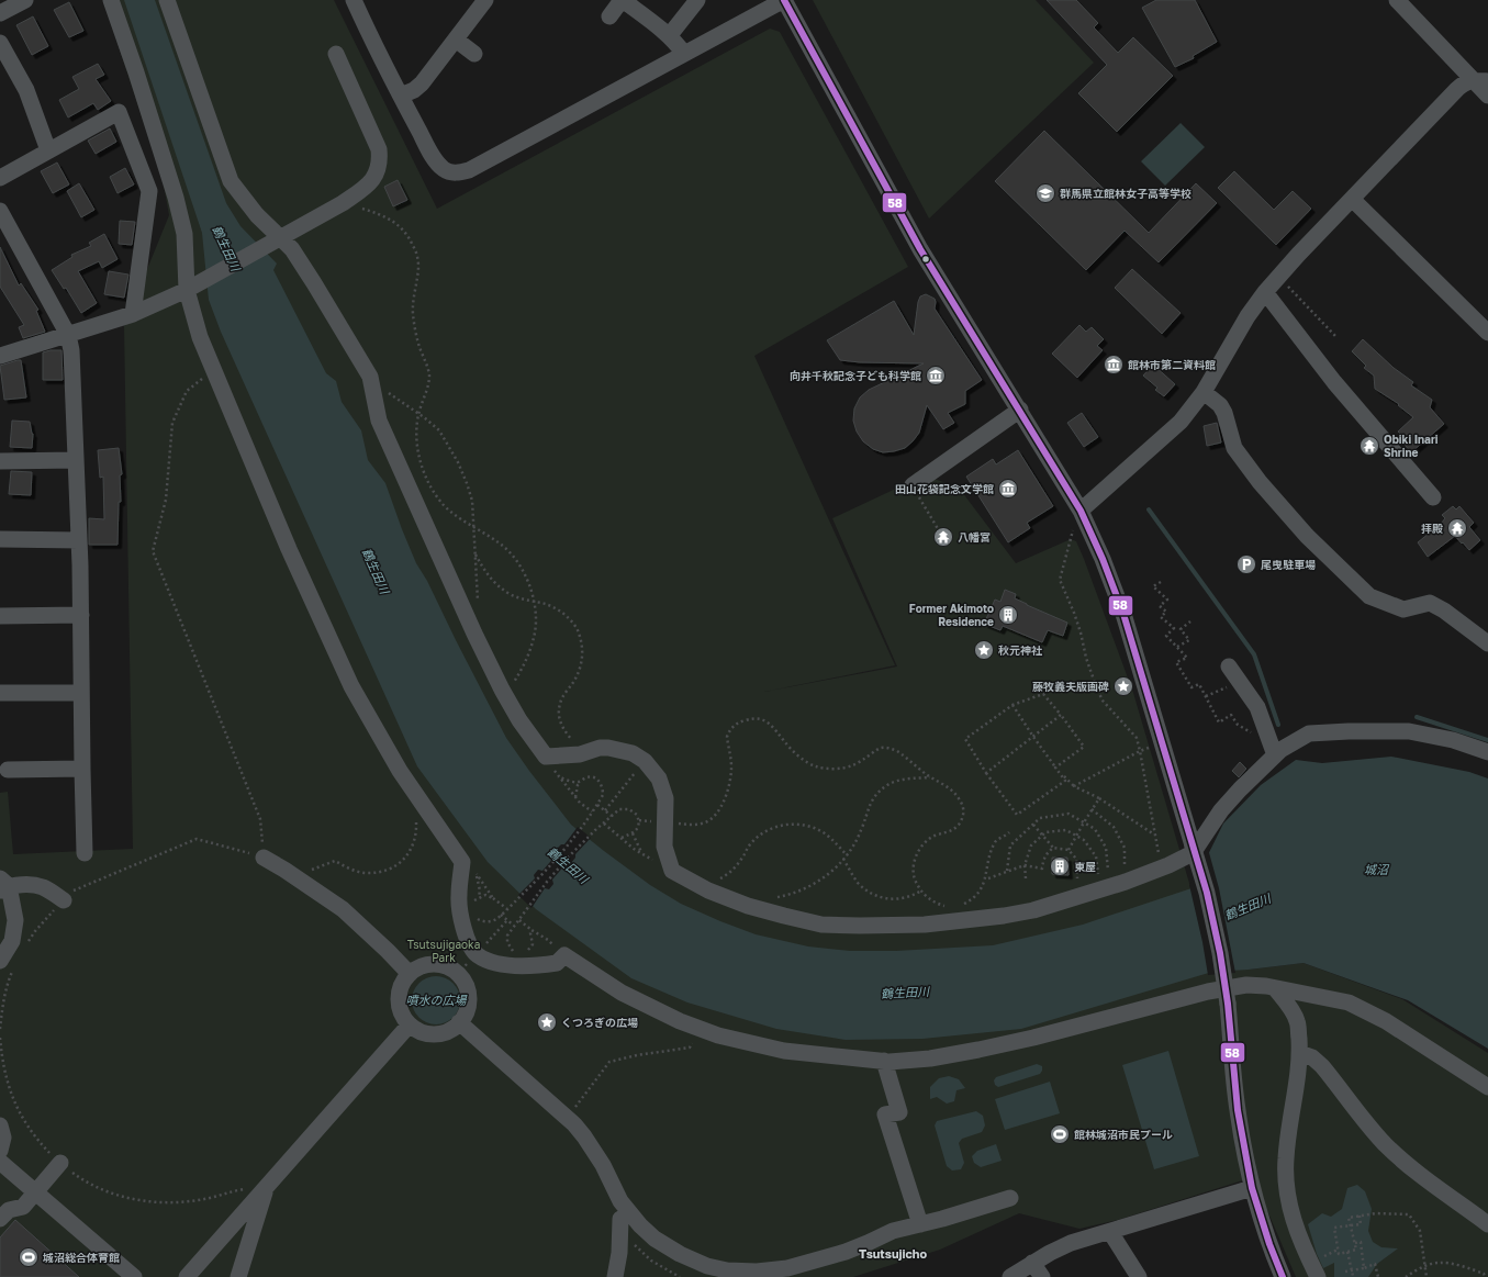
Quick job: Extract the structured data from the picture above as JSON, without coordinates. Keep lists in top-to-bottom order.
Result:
{
  "districts": ["Tsutsujicho"],
  "water": ["鶴生田川", "城沼", "噴水の広場"],
  "parks": ["Tsutsujigaoka Park"],
  "places": {
    "school or university": ["群馬県立館林女子高等学校"],
    "museum": ["館林市第二資料館", "向井千秋記念子ども科学館", "田山花袋記念文学館"],
    "temple": ["Obiki Inari Shrine", "拝殿", "八幡宮"],
    "parking": ["尾曳駐車場"],
    "building": ["Former Akimoto Residence", "東屋"],
    "place": ["秋元神社", "藤牧義夫版画碑", "くつろぎの広場"],
    "sports": ["館林城沼市民プール", "城沼総合体育館"]
  },
  "lines": ["transit line 58"]
}
